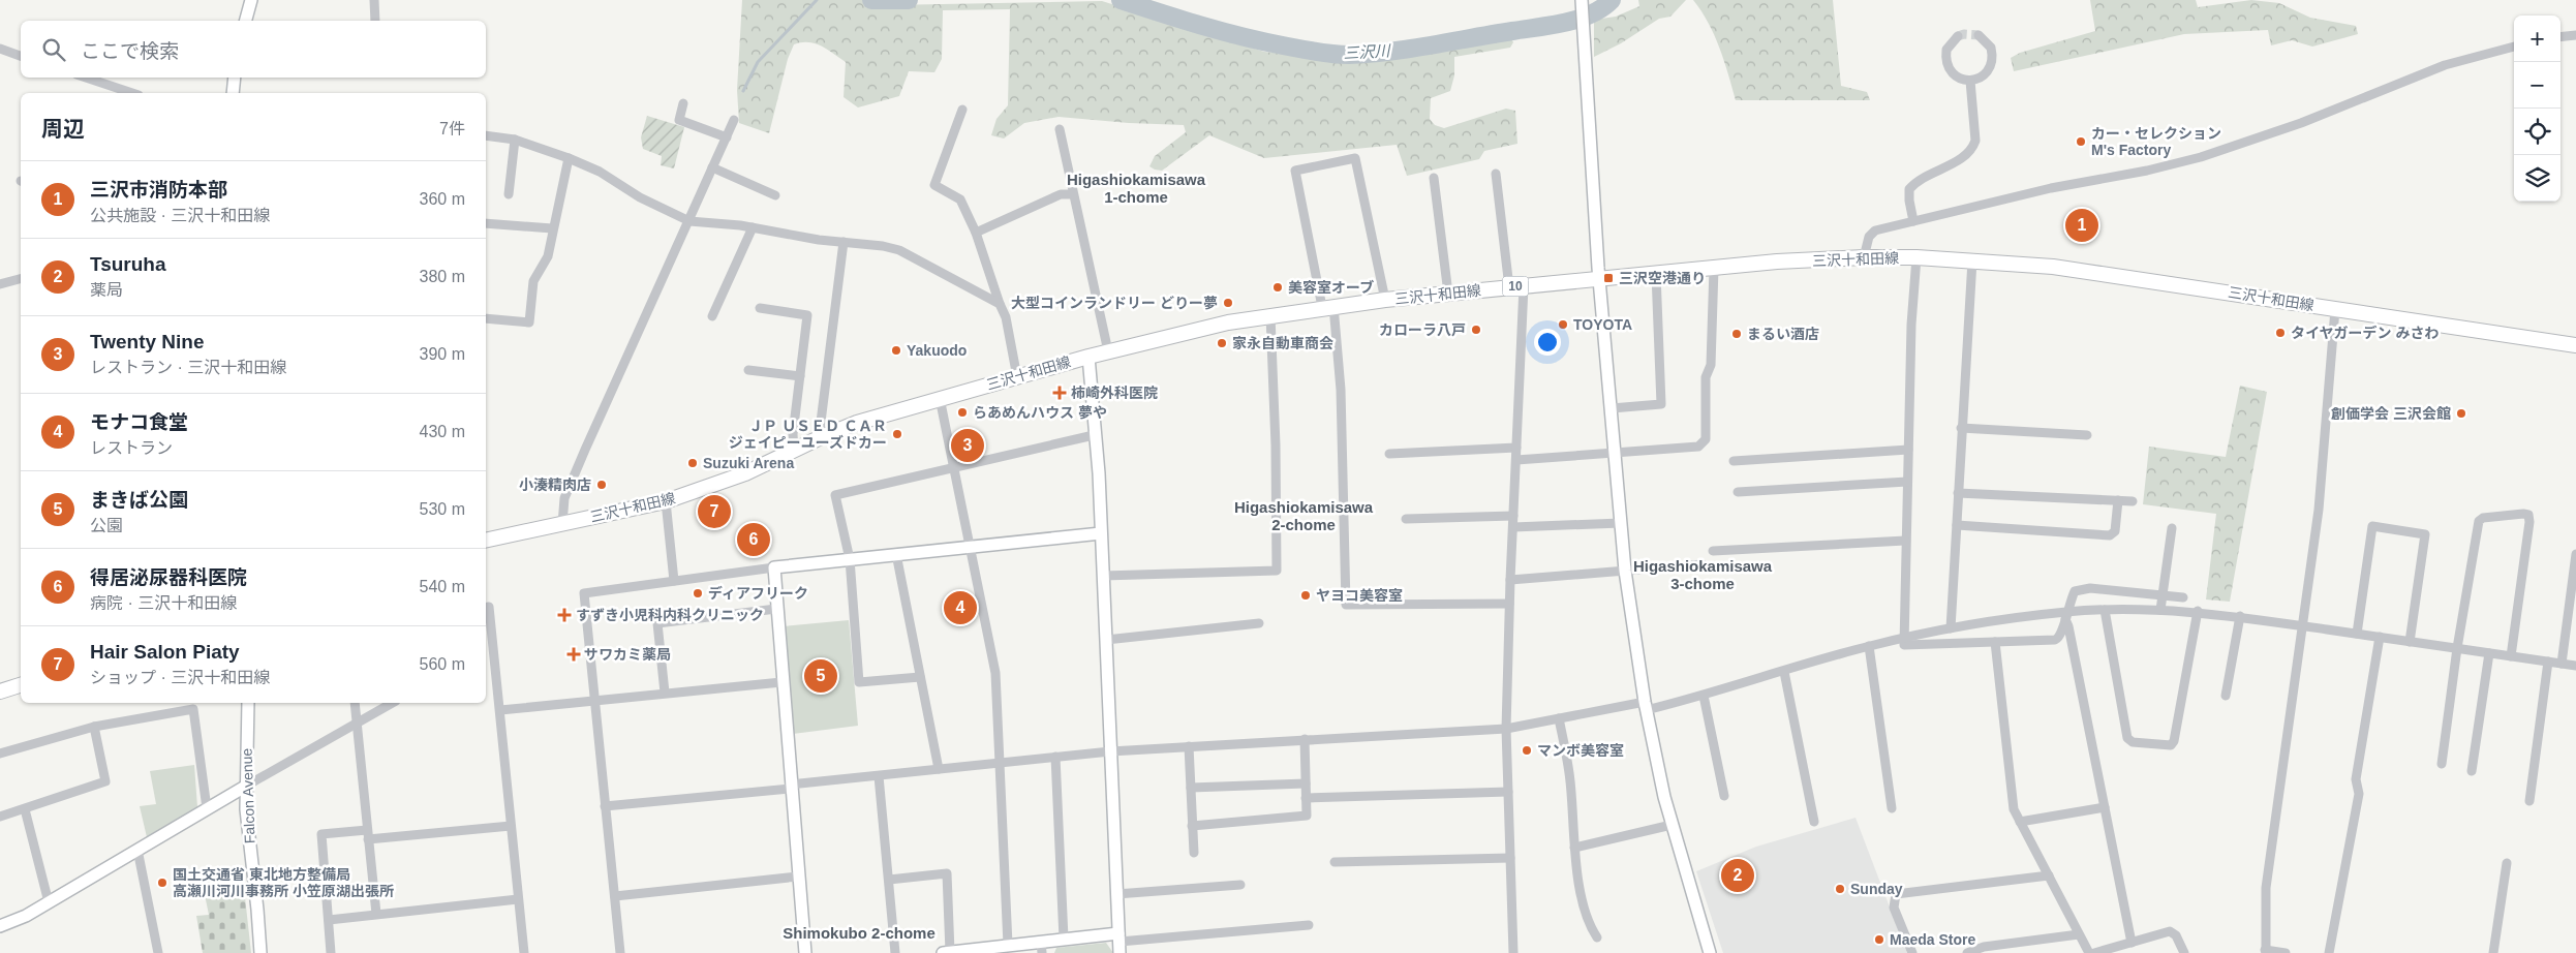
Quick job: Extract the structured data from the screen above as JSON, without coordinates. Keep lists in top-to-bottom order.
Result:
{
  "streets": {
    "main road": ["三沢十和田線", "10"],
    "street": ["Falcon Avenue"]
  },
  "districts": [
    "Higashiokamisawa 1-chome",
    "Higashiokamisawa 2-chome",
    "Higashiokamisawa 3-chome",
    "Shimokubo 2-chome"
  ],
  "water": ["三沢川"],
  "places": {
    "other": [
      "カー・セレクション M's Factory",
      "美容室オーブ",
      "大型コインランドリー どりー夢",
      "TOYOTA",
      "カローラ八戸",
      "タイヤガーデン みさわ",
      "まるい酒店",
      "家永自動車商会",
      "Yakuodo",
      "らあめんハウス 夢や",
      "創価学会 三沢会館",
      "ＪＰ ＵＳＥＤ ＣＡＲ ジェイピーユーズドカー",
      "Suzuki Arena",
      "小湊精肉店",
      "ディアフリーク",
      "ヤヨコ美容室",
      "マンボ美容室",
      "国土交通省 東北地方整備局 高瀬川河川事務所 小笠原湖出張所",
      "Sunday",
      "Maeda Store"
    ],
    "transit": ["三沢空港通り"],
    "health": ["柿崎外科医院", "すずき小児科内科クリニック", "サワカミ薬局"]
  },
  "page": {
    "map_buttons": ["+", "−"],
    "search": "ここで検索",
    "heading": ["周辺", "7件"],
    "list": [
      {
        "mark": "1",
        "name": "三沢市消防本部",
        "note": "公共施設 · 三沢十和田線",
        "value": "360 m"
      },
      {
        "mark": "2",
        "name": "Tsuruha",
        "note": "薬局",
        "value": "380 m"
      },
      {
        "mark": "3",
        "name": "Twenty Nine",
        "note": "レストラン · 三沢十和田線",
        "value": "390 m"
      },
      {
        "mark": "4",
        "name": "モナコ食堂",
        "note": "レストラン",
        "value": "430 m"
      },
      {
        "mark": "5",
        "name": "まきば公園",
        "note": "公園",
        "value": "530 m"
      },
      {
        "mark": "6",
        "name": "得居泌尿器科医院",
        "note": "病院 · 三沢十和田線",
        "value": "540 m"
      },
      {
        "mark": "7",
        "name": "Hair Salon Piaty",
        "note": "ショップ · 三沢十和田線",
        "value": "560 m"
      }
    ],
    "pins": [
      "1",
      "3",
      "7",
      "6",
      "4",
      "5",
      "2"
    ]
  }
}
